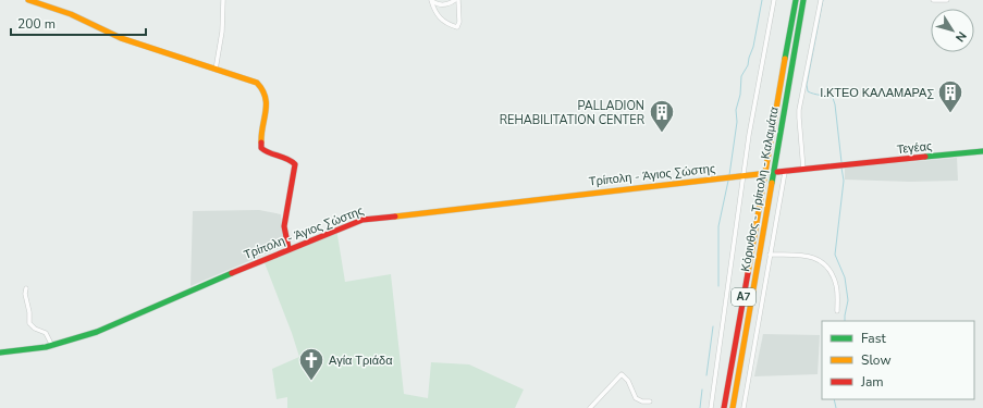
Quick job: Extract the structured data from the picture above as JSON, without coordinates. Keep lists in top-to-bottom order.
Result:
{
  "streets": {
    "main road": [
      "Τεγέας",
      "Τρίπολη - Άγιος Σώστης",
      "Κόρινθος - Τρίπολη - Καλαμάτα",
      "Α7"
    ]
  },
  "places": {
    "building": ["Ι.ΚΤΕΟ ΚΑΛΑΜΑΡΑΣ", "PALLADION REHABILITATION CENTER"],
    "church": ["Αγία Τριάδα"]
  },
  "legend": ["Fast", "Slow", "Jam"],
  "scale_bar": "200 m",
  "north": "bottom right"
}
